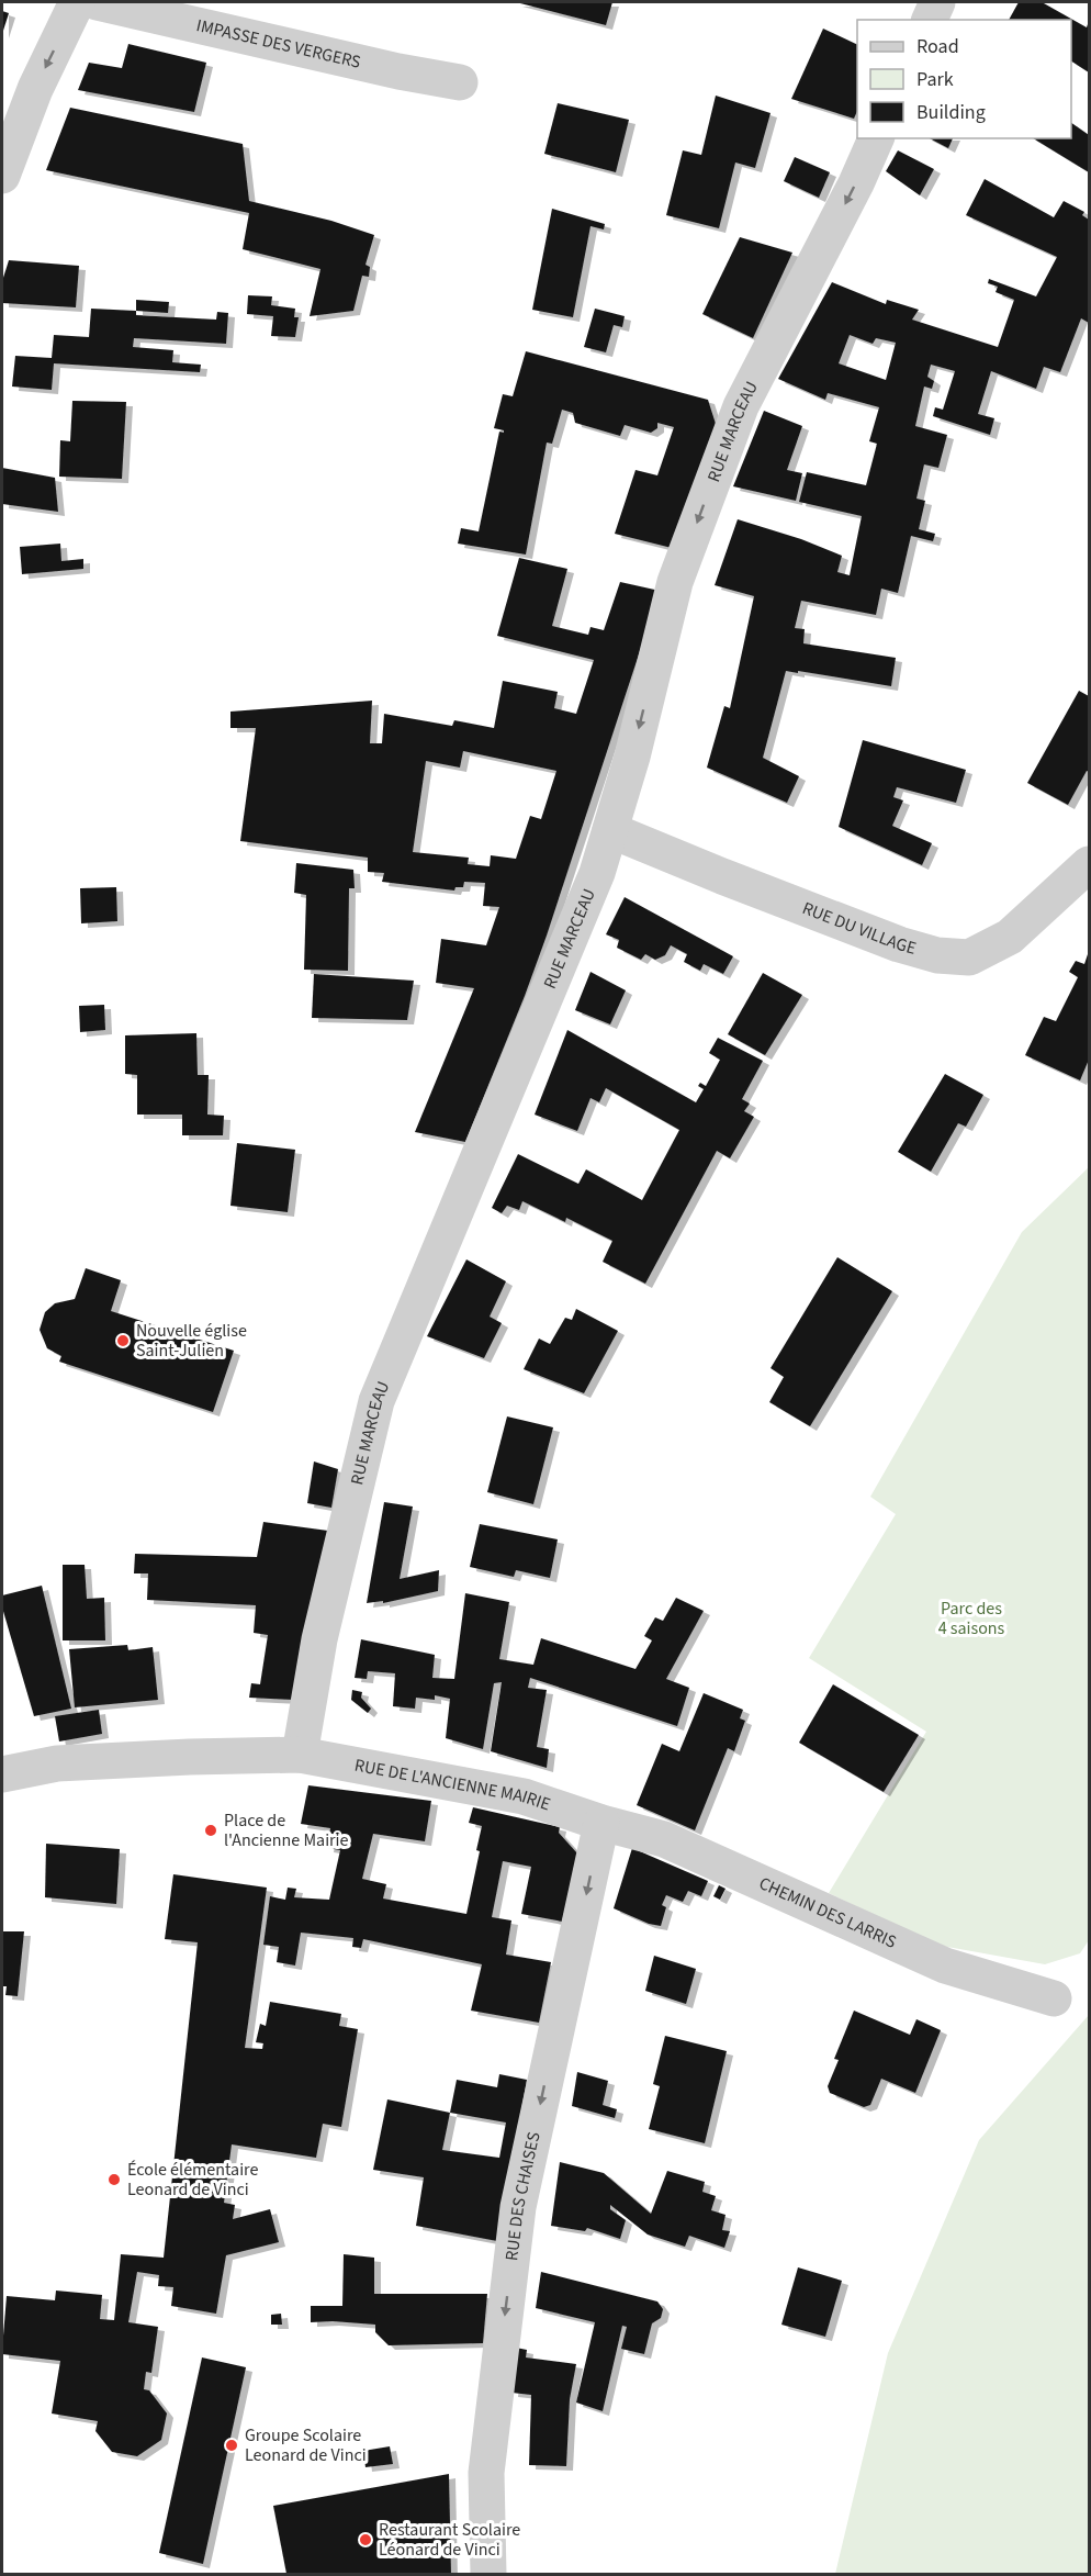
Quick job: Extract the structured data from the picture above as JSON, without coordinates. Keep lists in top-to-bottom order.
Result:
{
  "streets": {
    "street": [
      "IMPASSE DES VERGERS",
      "RUE MARCEAU",
      "RUE DU VILLAGE",
      "RUE DE L'ANCIENNE MAIRIE",
      "CHEMIN DES LARRIS",
      "RUE DES CHAISES"
    ]
  },
  "crossings": [
    ["RUE MARCEAU", "RUE DU VILLAGE"],
    ["RUE MARCEAU", "RUE DE L'ANCIENNE MAIRIE"],
    ["RUE DE L'ANCIENNE MAIRIE", "CHEMIN DES LARRIS"],
    ["RUE DE L'ANCIENNE MAIRIE", "RUE DES CHAISES"],
    ["CHEMIN DES LARRIS", "RUE DES CHAISES"]
  ],
  "one_way": ["RUE MARCEAU", "RUE DES CHAISES"],
  "parks": ["Parc des 4 saisons"],
  "places": [
    "Nouvelle église Saint-Julien",
    "Place de l'Ancienne Mairie",
    "École élémentaire Leonard de Vinci",
    "Groupe Scolaire Leonard de Vinci",
    "Restaurant Scolaire Léonard de Vinci"
  ],
  "legend": ["Road", "Park", "Building"]
}
